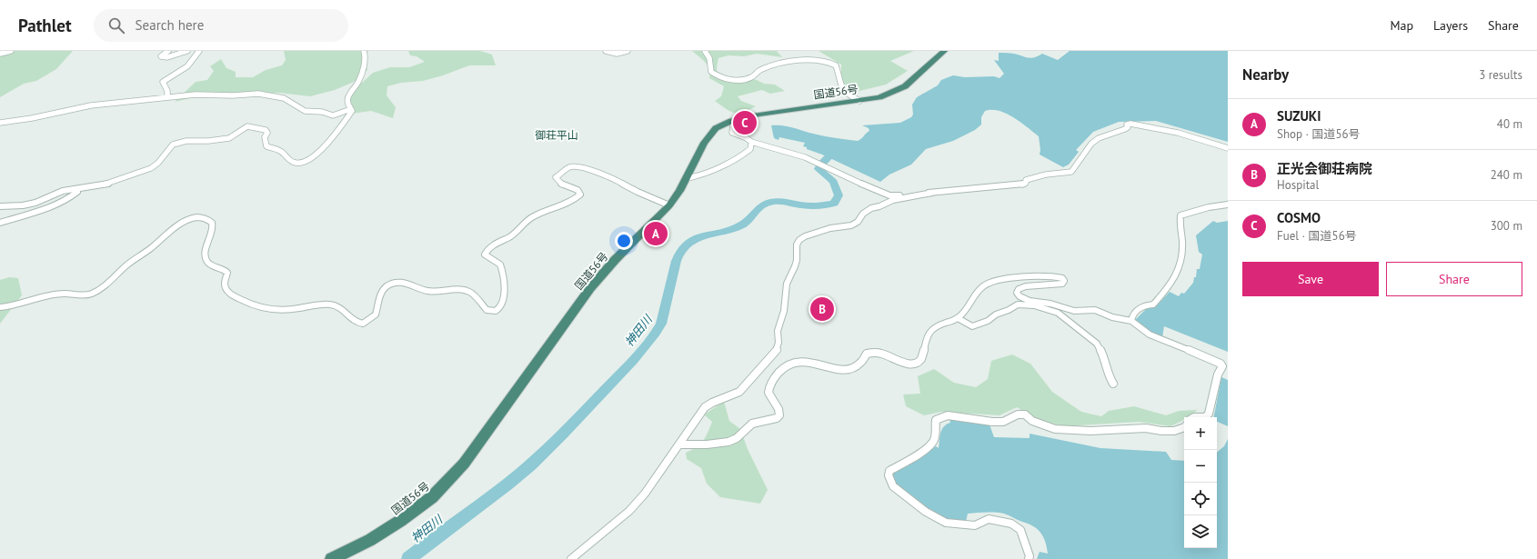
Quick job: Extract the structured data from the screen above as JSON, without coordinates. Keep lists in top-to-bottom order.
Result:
{
  "streets": {
    "highway": ["国道56号"]
  },
  "districts": ["御荘平山"],
  "water": ["神田川"],
  "page": {
    "header": "Pathlet",
    "search": "Search here",
    "nav": ["Map", "Layers", "Share"],
    "heading": ["Nearby", "3 results"],
    "list": [
      {
        "mark": "A",
        "name": "SUZUKI",
        "note": "Shop · 国道56号",
        "value": "40 m"
      },
      {
        "mark": "B",
        "name": "正光会御荘病院",
        "note": "Hospital",
        "value": "240 m"
      },
      {
        "mark": "C",
        "name": "COSMO",
        "note": "Fuel · 国道56号",
        "value": "300 m"
      }
    ],
    "pins": ["C", "A", "B"],
    "buttons": ["Save", "Share"],
    "map_buttons": ["+", "−"]
  }
}
